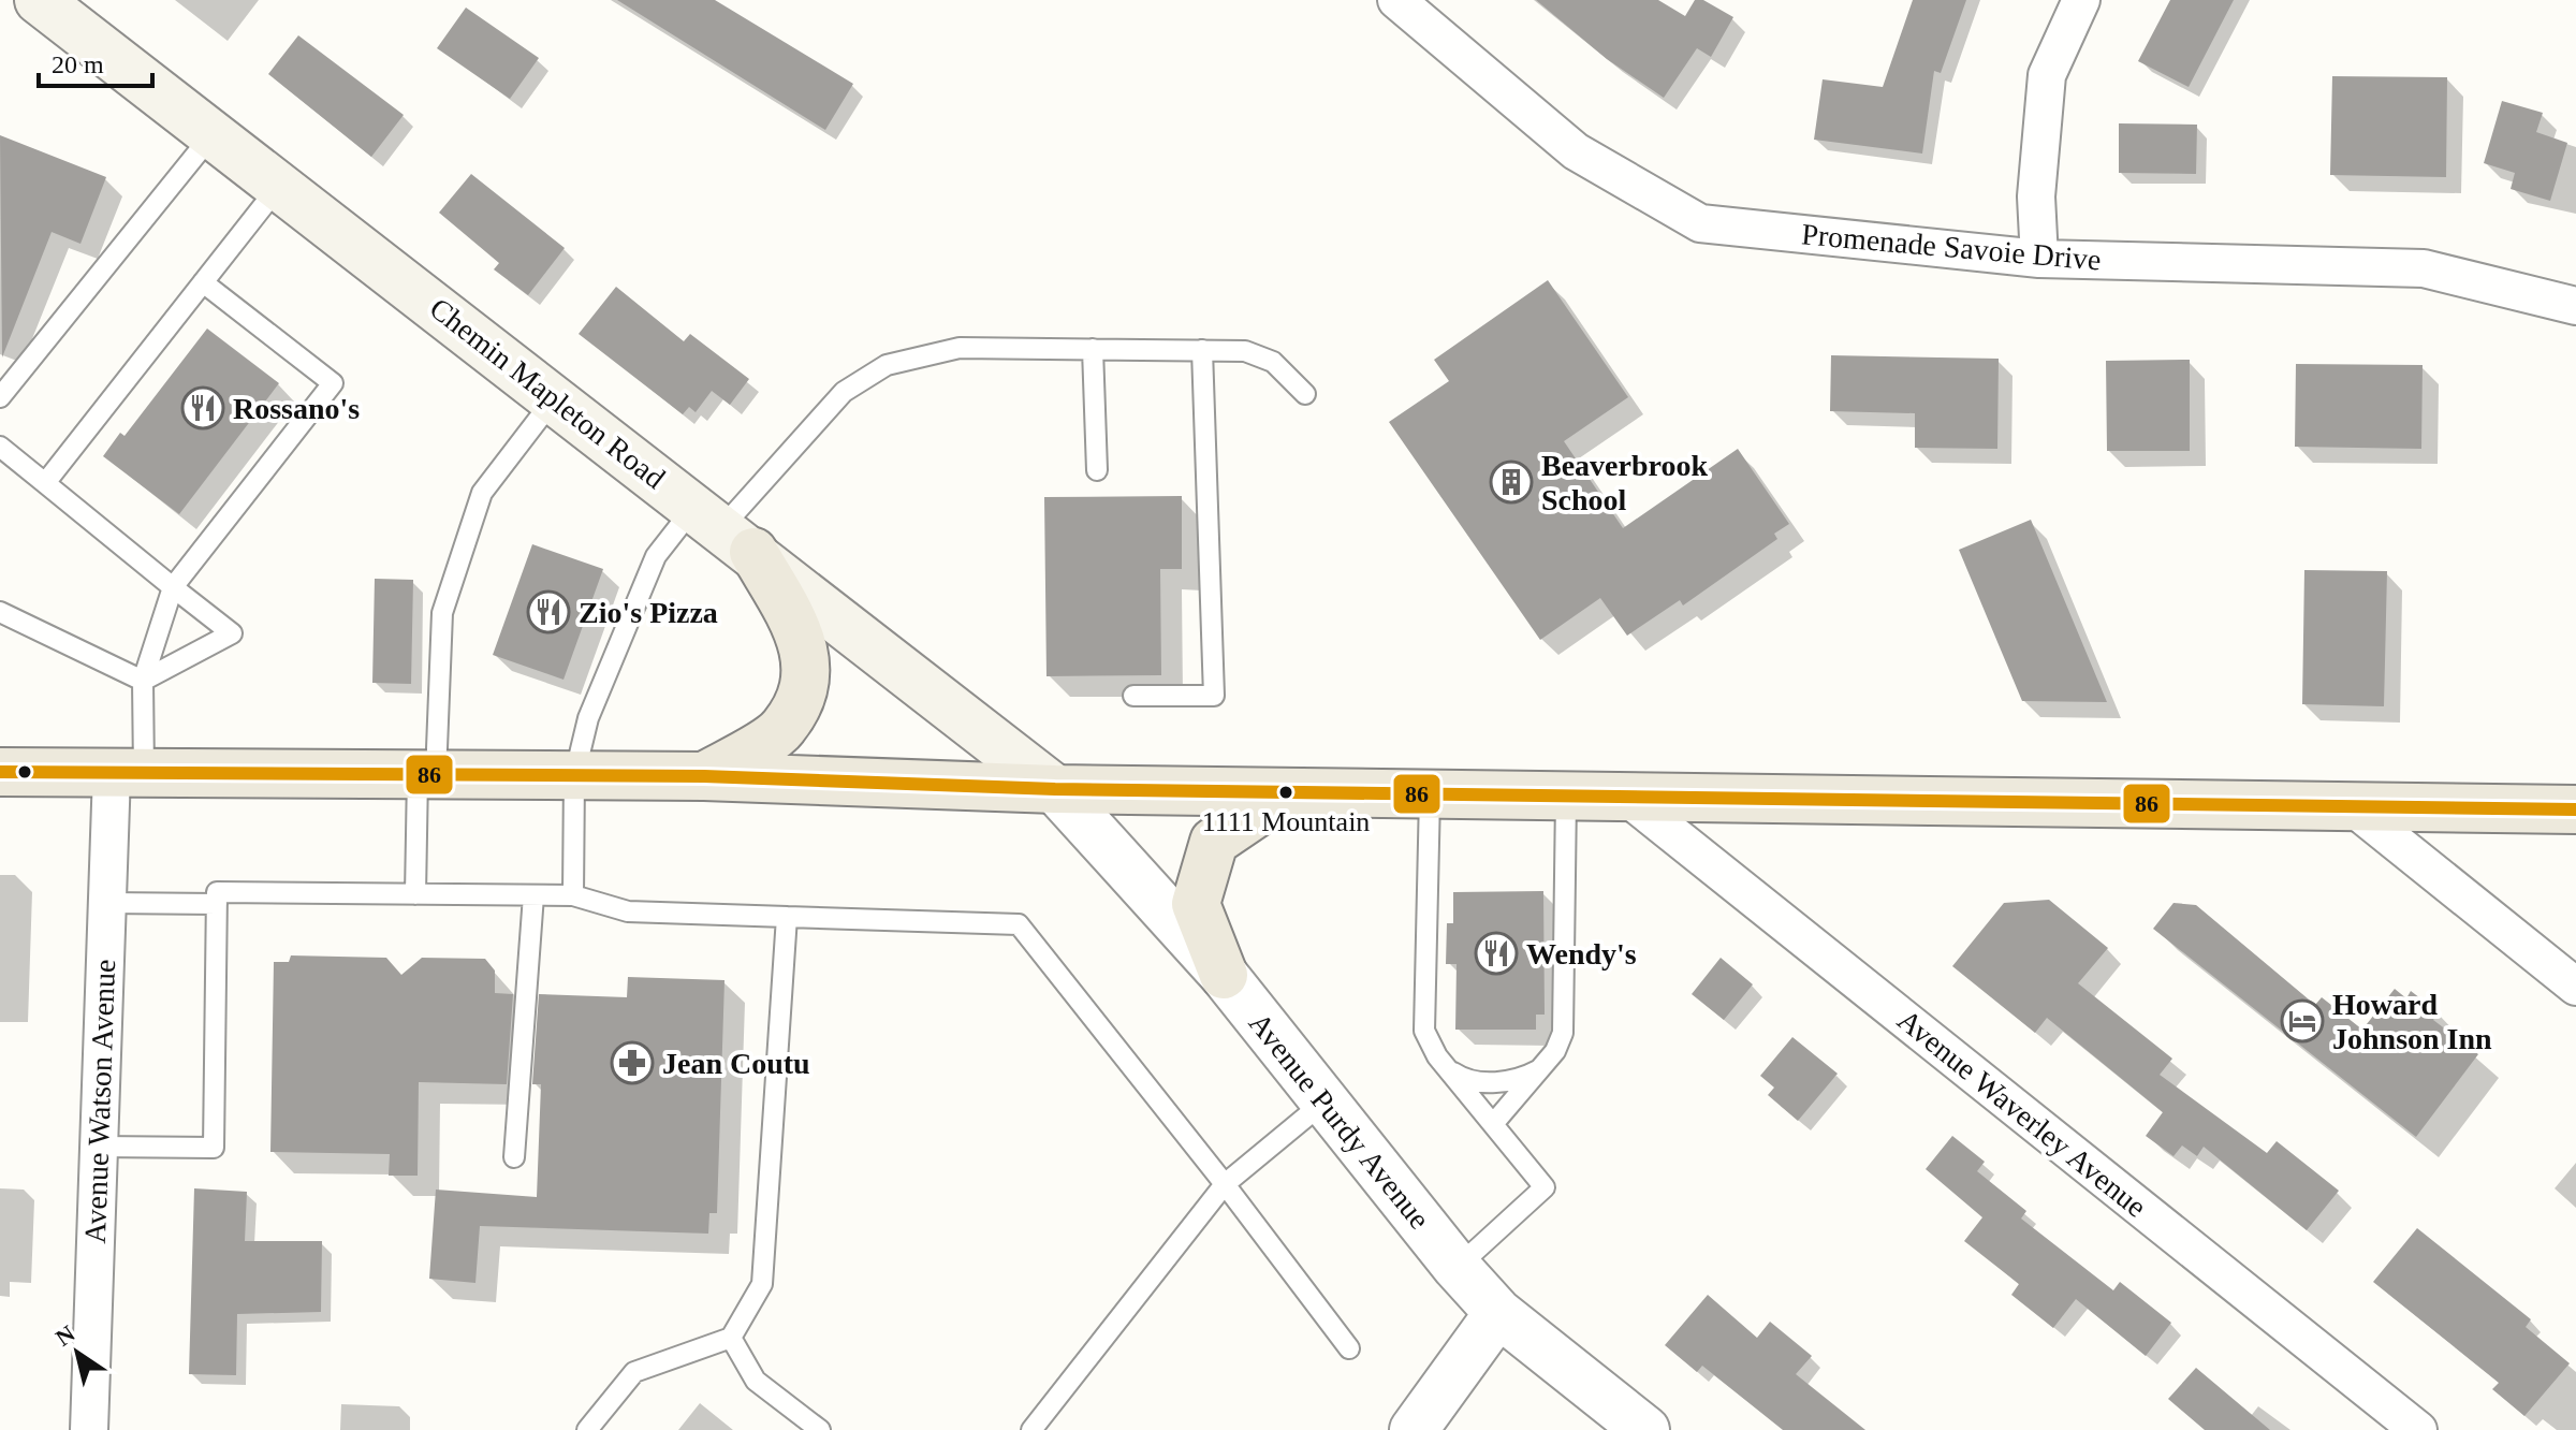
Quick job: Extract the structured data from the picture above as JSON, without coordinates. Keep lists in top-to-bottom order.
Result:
{
  "streets": {
    "main road": ["Chemin Mapleton Road"],
    "street": [
      "Promenade Savoie Drive",
      "Avenue Watson Avenue",
      "Avenue Waverley Avenue",
      "Avenue Purdy Avenue"
    ]
  },
  "crossings": [
    ["Chemin Mapleton Road", "Avenue Purdy Avenue"]
  ],
  "places": {
    "restaurant": ["Rossano's", "Zio's Pizza", "Wendy's"],
    "building": ["Beaverbrook School"],
    "other": ["1111 Mountain"],
    "hotel": ["Howard Johnson Inn"],
    "pharmacy": ["Jean Coutu"]
  },
  "lines": ["transit line 86"],
  "scale_bar": "20 m",
  "north": "top left"
}
